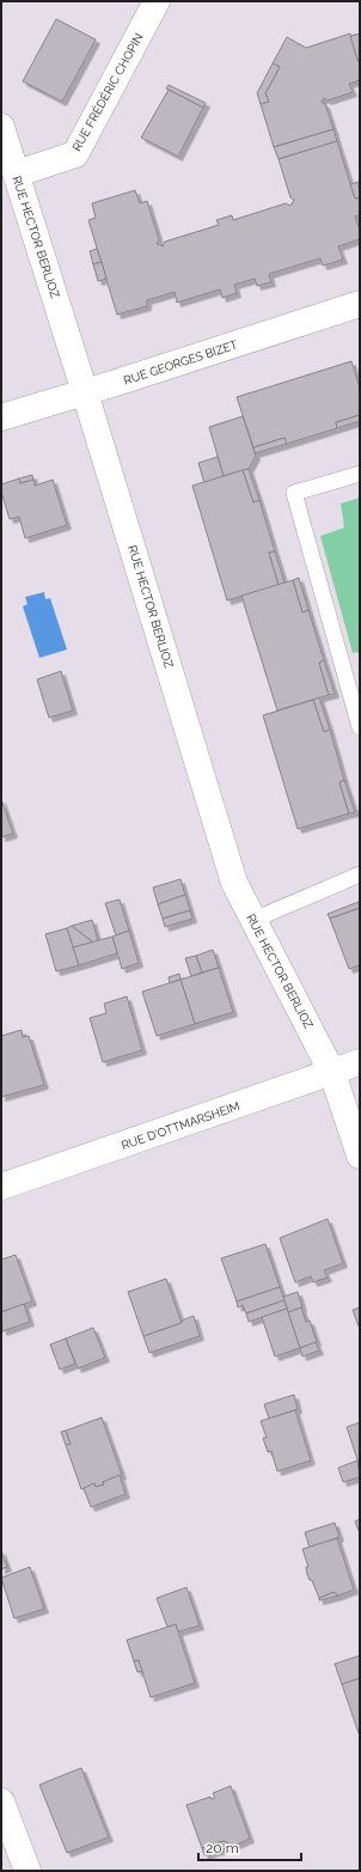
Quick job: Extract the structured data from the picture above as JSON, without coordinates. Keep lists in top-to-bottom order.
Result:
{
  "streets": {
    "street": [
      "RUE FRÉDÉRIC CHOPIN",
      "RUE HECTOR BERLIOZ",
      "RUE GEORGES BIZET",
      "RUE D'OTTMARSHEIM"
    ]
  },
  "crossings": [
    ["RUE FRÉDÉRIC CHOPIN", "RUE HECTOR BERLIOZ"],
    ["RUE HECTOR BERLIOZ", "RUE GEORGES BIZET"],
    ["RUE HECTOR BERLIOZ", "RUE D'OTTMARSHEIM"]
  ],
  "scale_bar": "20 m"
}
